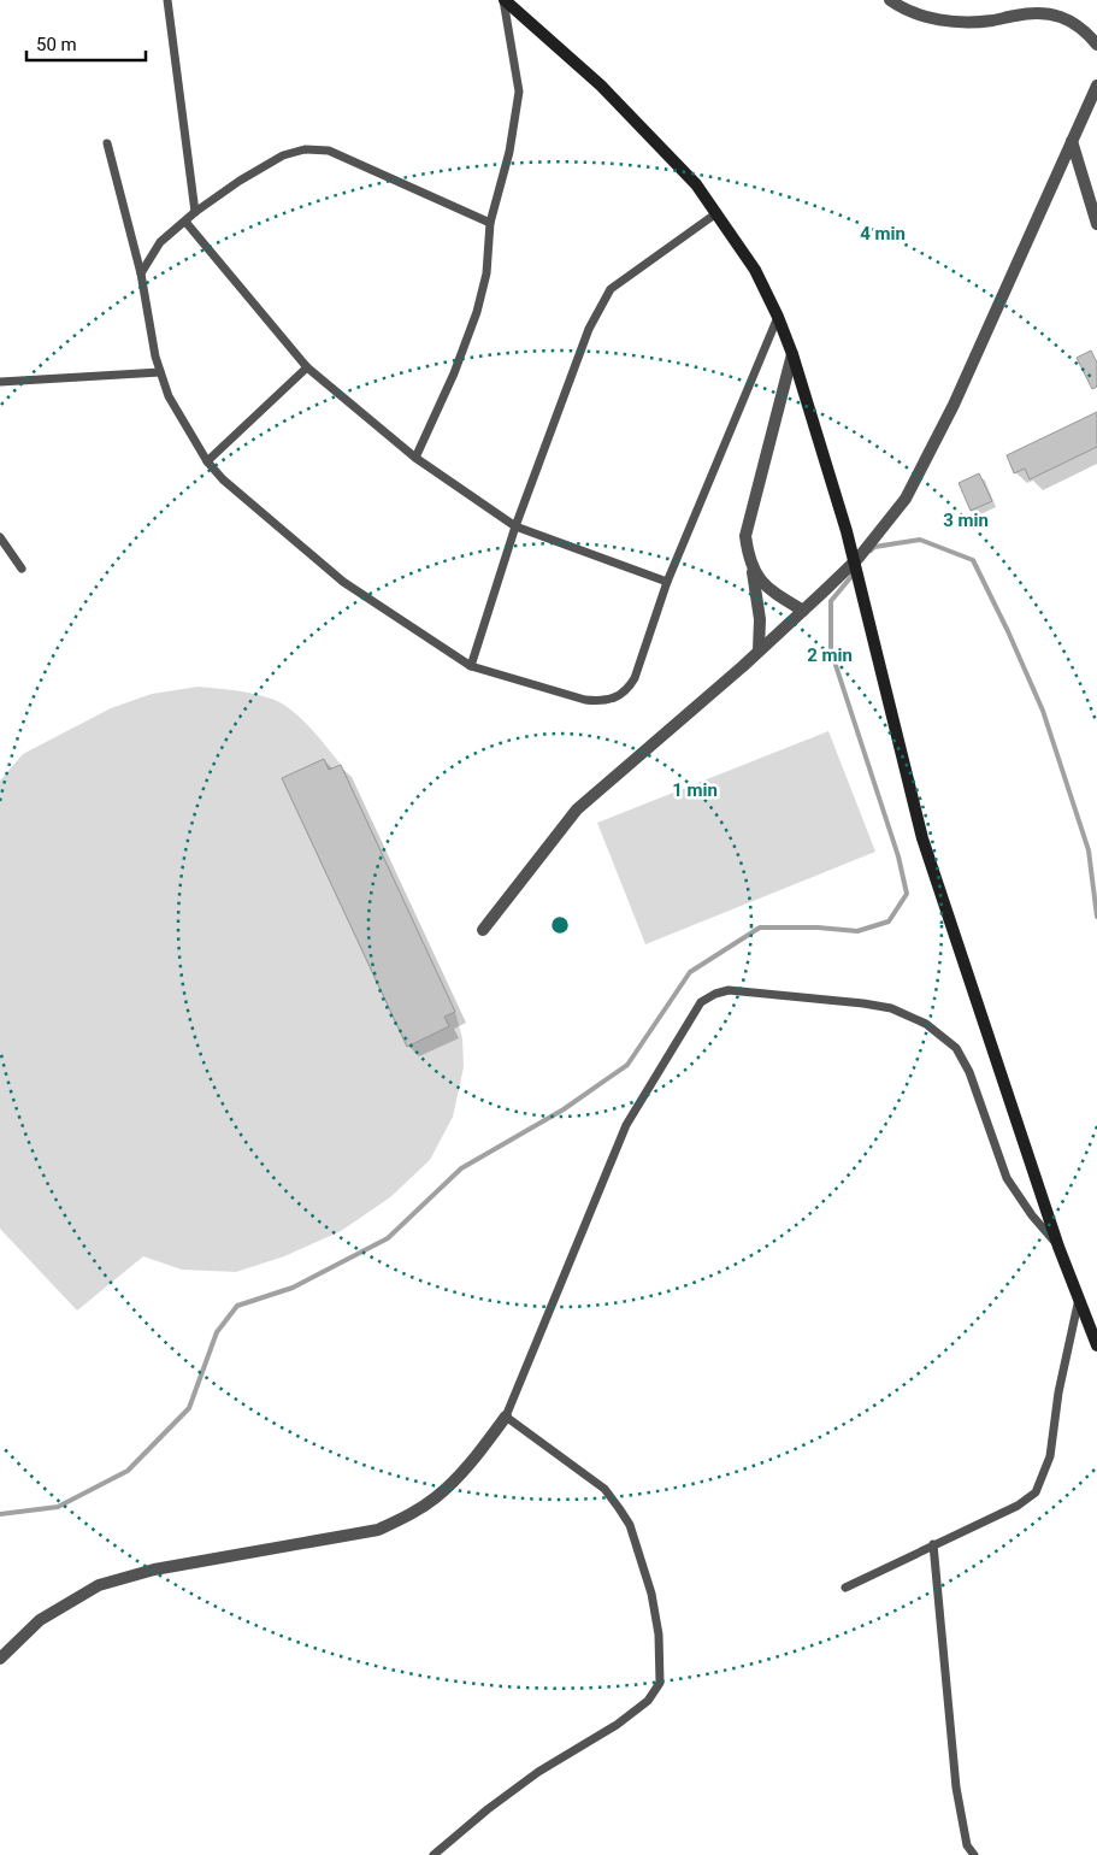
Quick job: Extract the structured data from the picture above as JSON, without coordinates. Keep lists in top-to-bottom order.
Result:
{
  "scale_bar": "50 m",
  "rings": [
    "4 min",
    "3 min",
    "2 min",
    "1 min"
  ]
}
